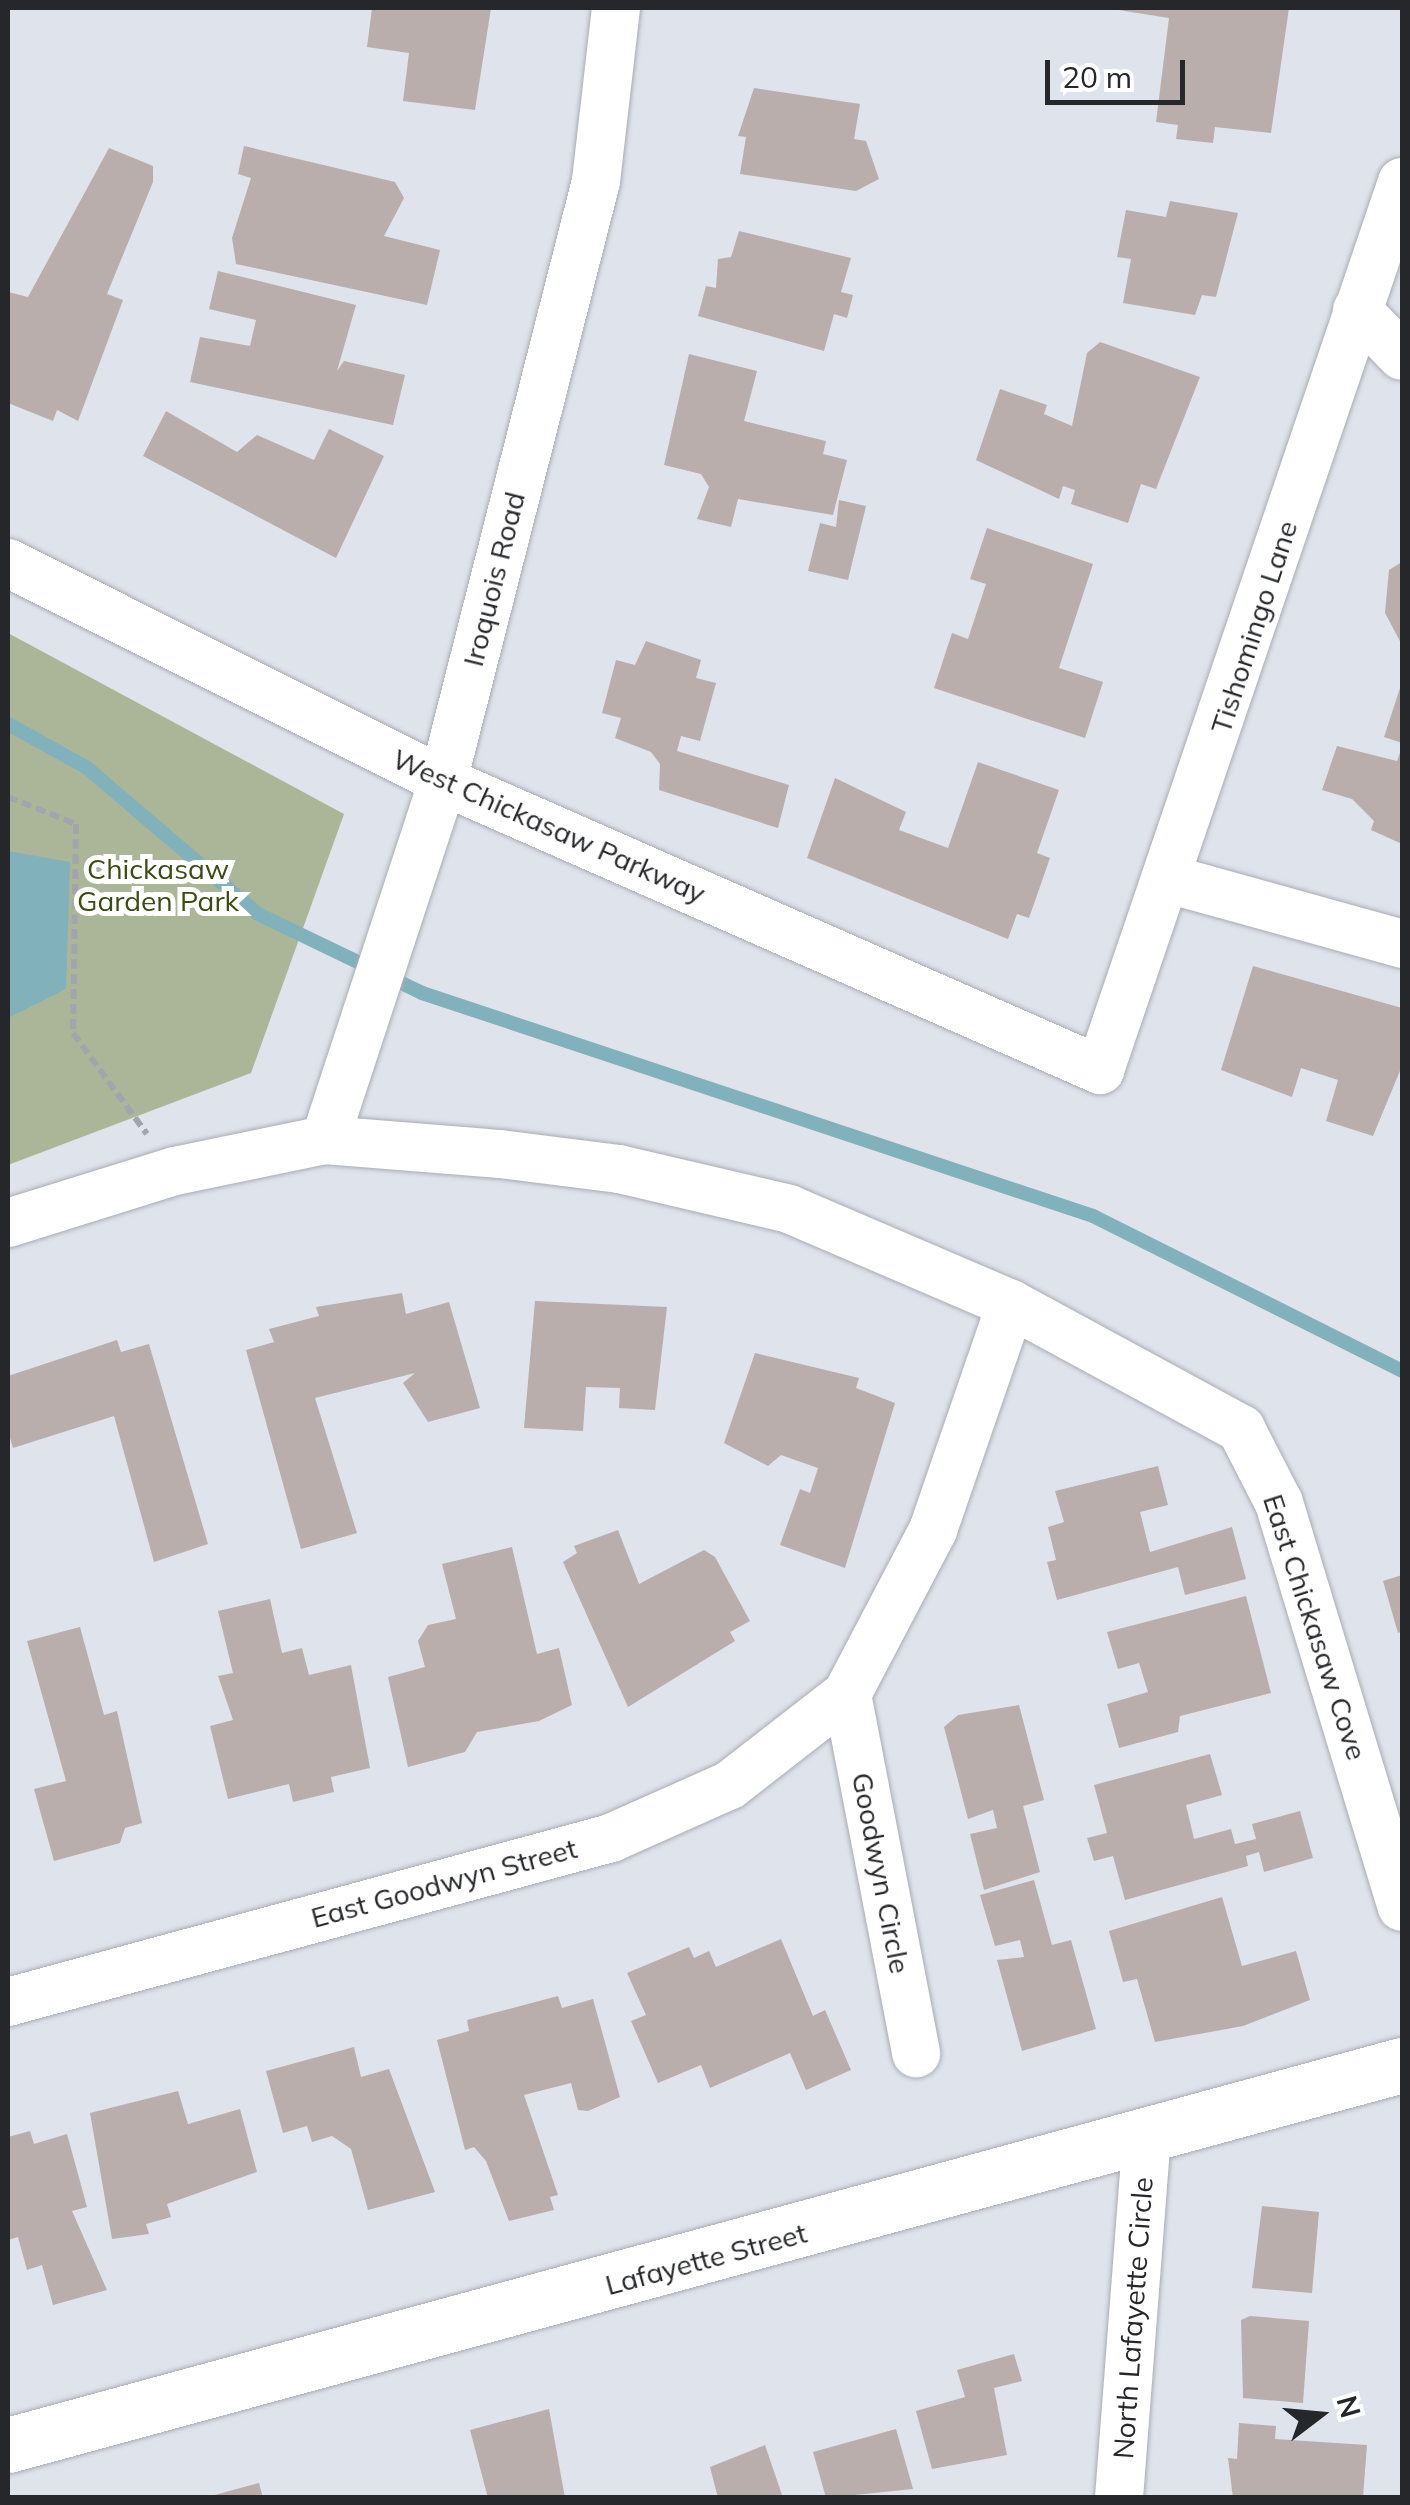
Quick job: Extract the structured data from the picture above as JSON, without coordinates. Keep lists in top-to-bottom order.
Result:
{
  "streets": {
    "street": [
      "Iroquois Road",
      "Tishomingo Lane",
      "West Chickasaw Parkway",
      "East Chickasaw Cove",
      "Goodwyn Circle",
      "East Goodwyn Street",
      "Lafayette Street",
      "North Lafayette Circle"
    ]
  },
  "crossings": [
    ["Iroquois Road", "West Chickasaw Parkway"],
    ["Iroquois Road", "East Chickasaw Cove"],
    ["Tishomingo Lane", "West Chickasaw Parkway"],
    ["Goodwyn Circle", "East Goodwyn Street"],
    ["Lafayette Street", "North Lafayette Circle"]
  ],
  "parks": ["Chickasaw Garden Park"],
  "scale_bar": "20 m",
  "north": "right"
}
